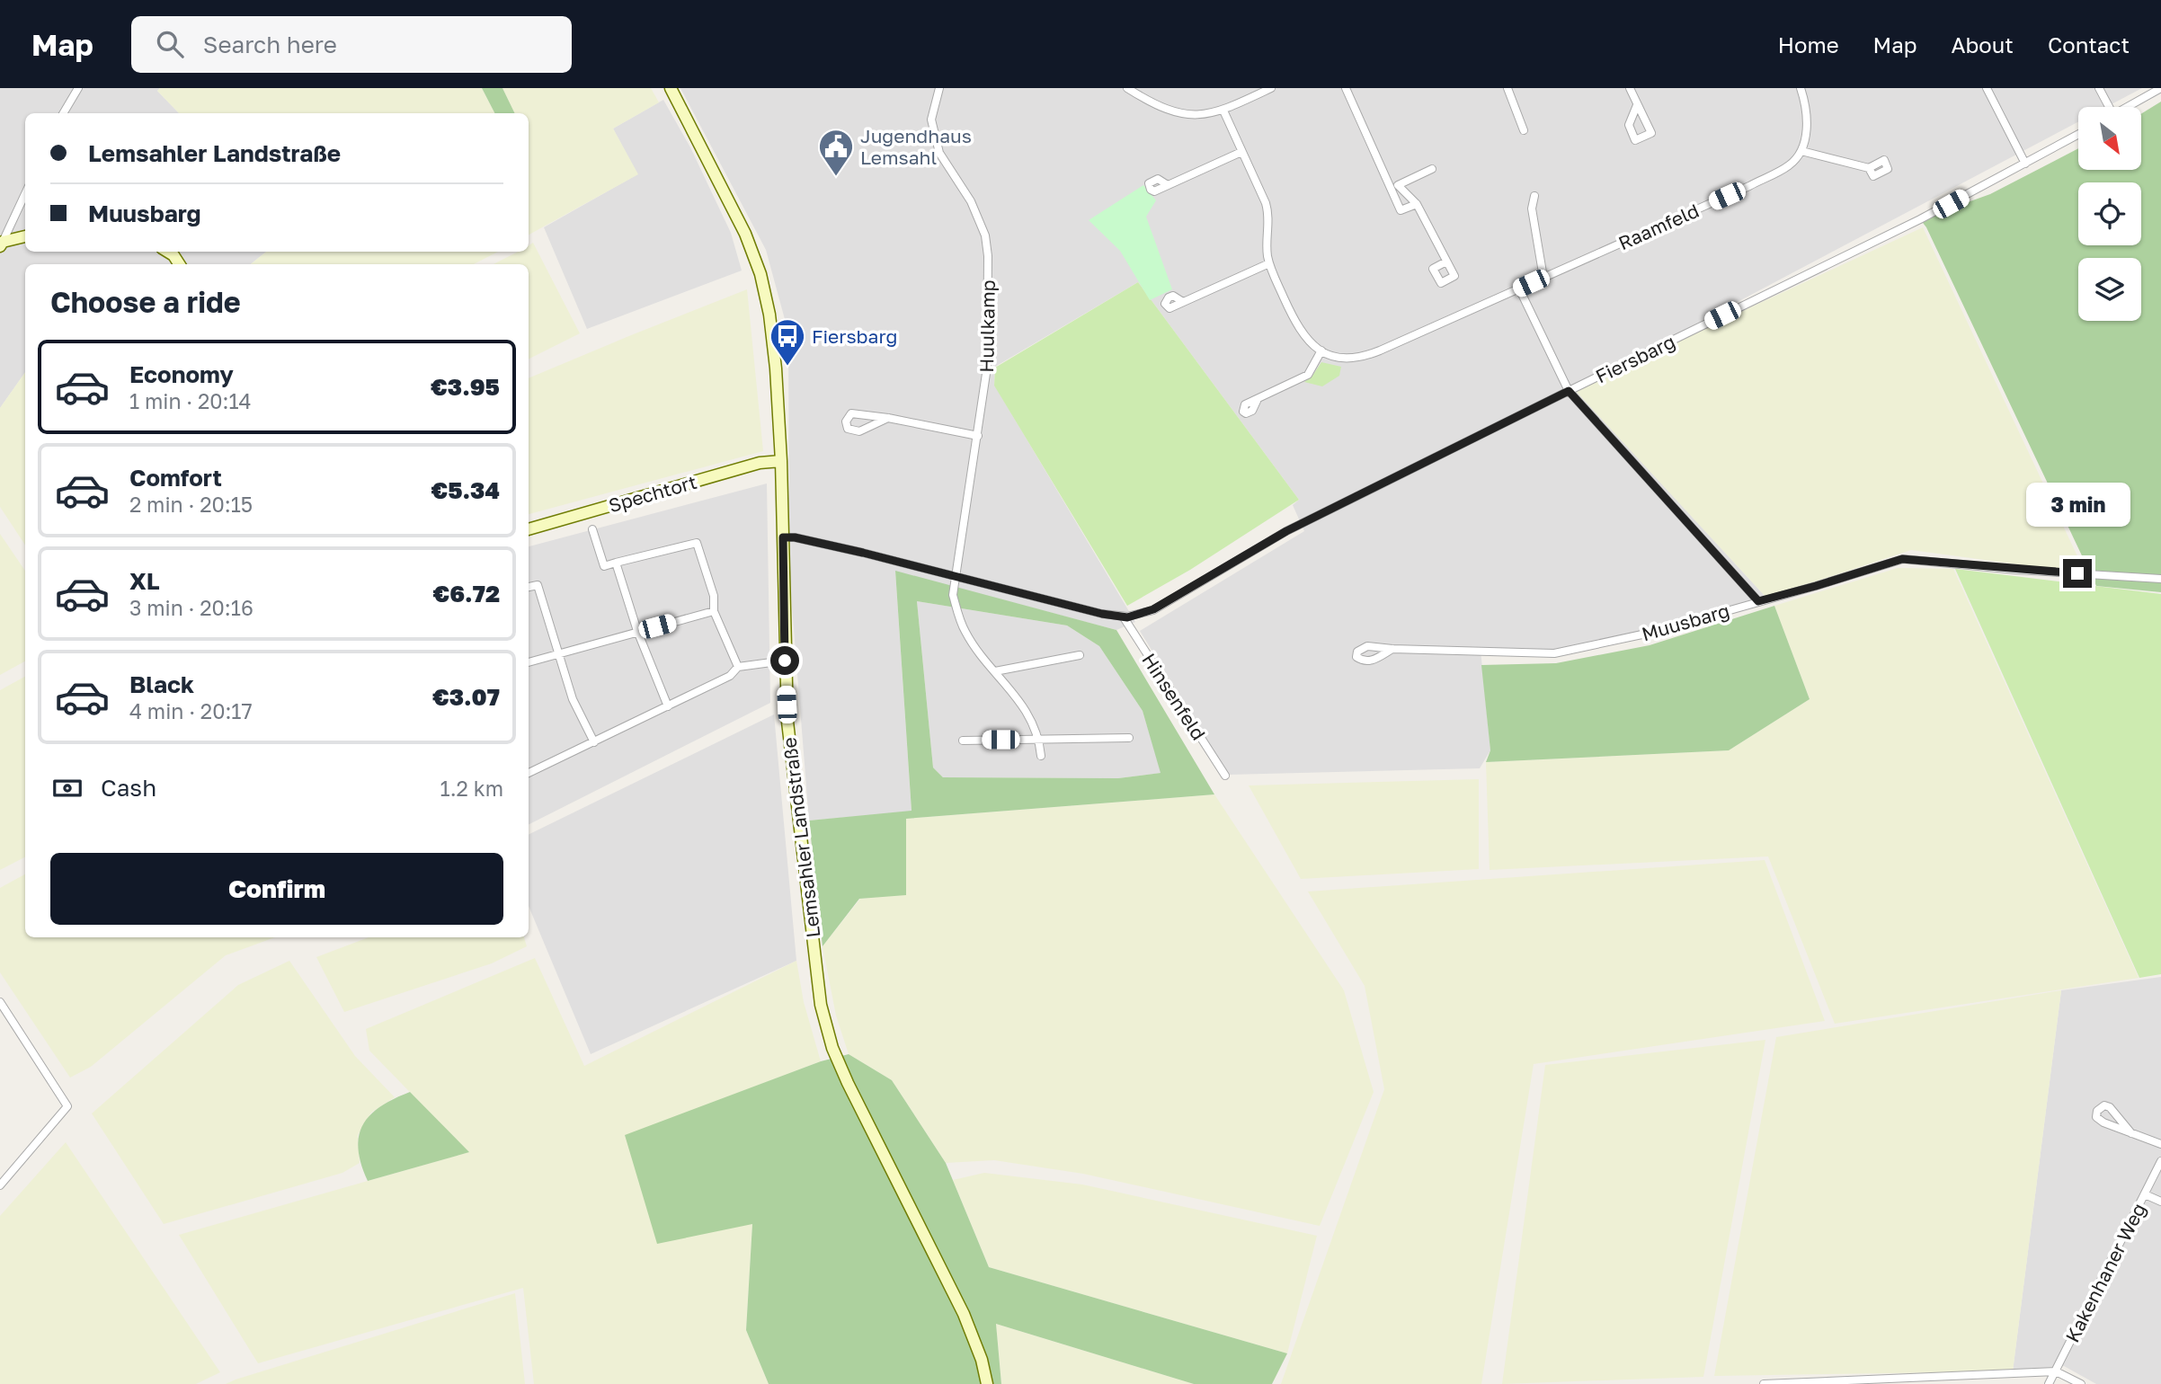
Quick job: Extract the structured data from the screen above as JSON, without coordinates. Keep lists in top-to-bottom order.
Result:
{
  "streets": {
    "main road": ["Spechtort", "Lemsahler Landstraße"],
    "street": [
      "Raamfeld",
      "Huulkamp",
      "Fiersbarg",
      "Muusbarg",
      "Hinsenfeld",
      "Kakenhaner Weg"
    ]
  },
  "crossings": [
    ["Huulkamp", "Fiersbarg"],
    ["Fiersbarg", "Hinsenfeld"],
    ["Fiersbarg", "Lemsahler Landstraße"],
    ["Spechtort", "Lemsahler Landstraße"]
  ],
  "places": {
    "public building": ["Jugendhaus Lemsahl"],
    "bus stop": ["Fiersbarg"]
  },
  "north": "bottom right",
  "page": {
    "header": "Map",
    "search": "Search here",
    "nav": [
      "Home",
      "Map",
      "About",
      "Contact"
    ],
    "banner": ["Lemsahler Landstraße", "Muusbarg"],
    "heading": "Choose a ride",
    "list": [
      {
        "name": "Economy",
        "note": "1 min · 20:14",
        "value": "€3.95"
      },
      {
        "name": "Comfort",
        "note": "2 min · 20:15",
        "value": "€5.34"
      },
      {
        "name": "XL",
        "note": "3 min · 20:16",
        "value": "€6.72"
      },
      {
        "name": "Black",
        "note": "4 min · 20:17",
        "value": "€3.07"
      }
    ],
    "bubble": "3 min",
    "pay": ["Cash", "1.2 km"],
    "buttons": "Confirm"
  }
}
